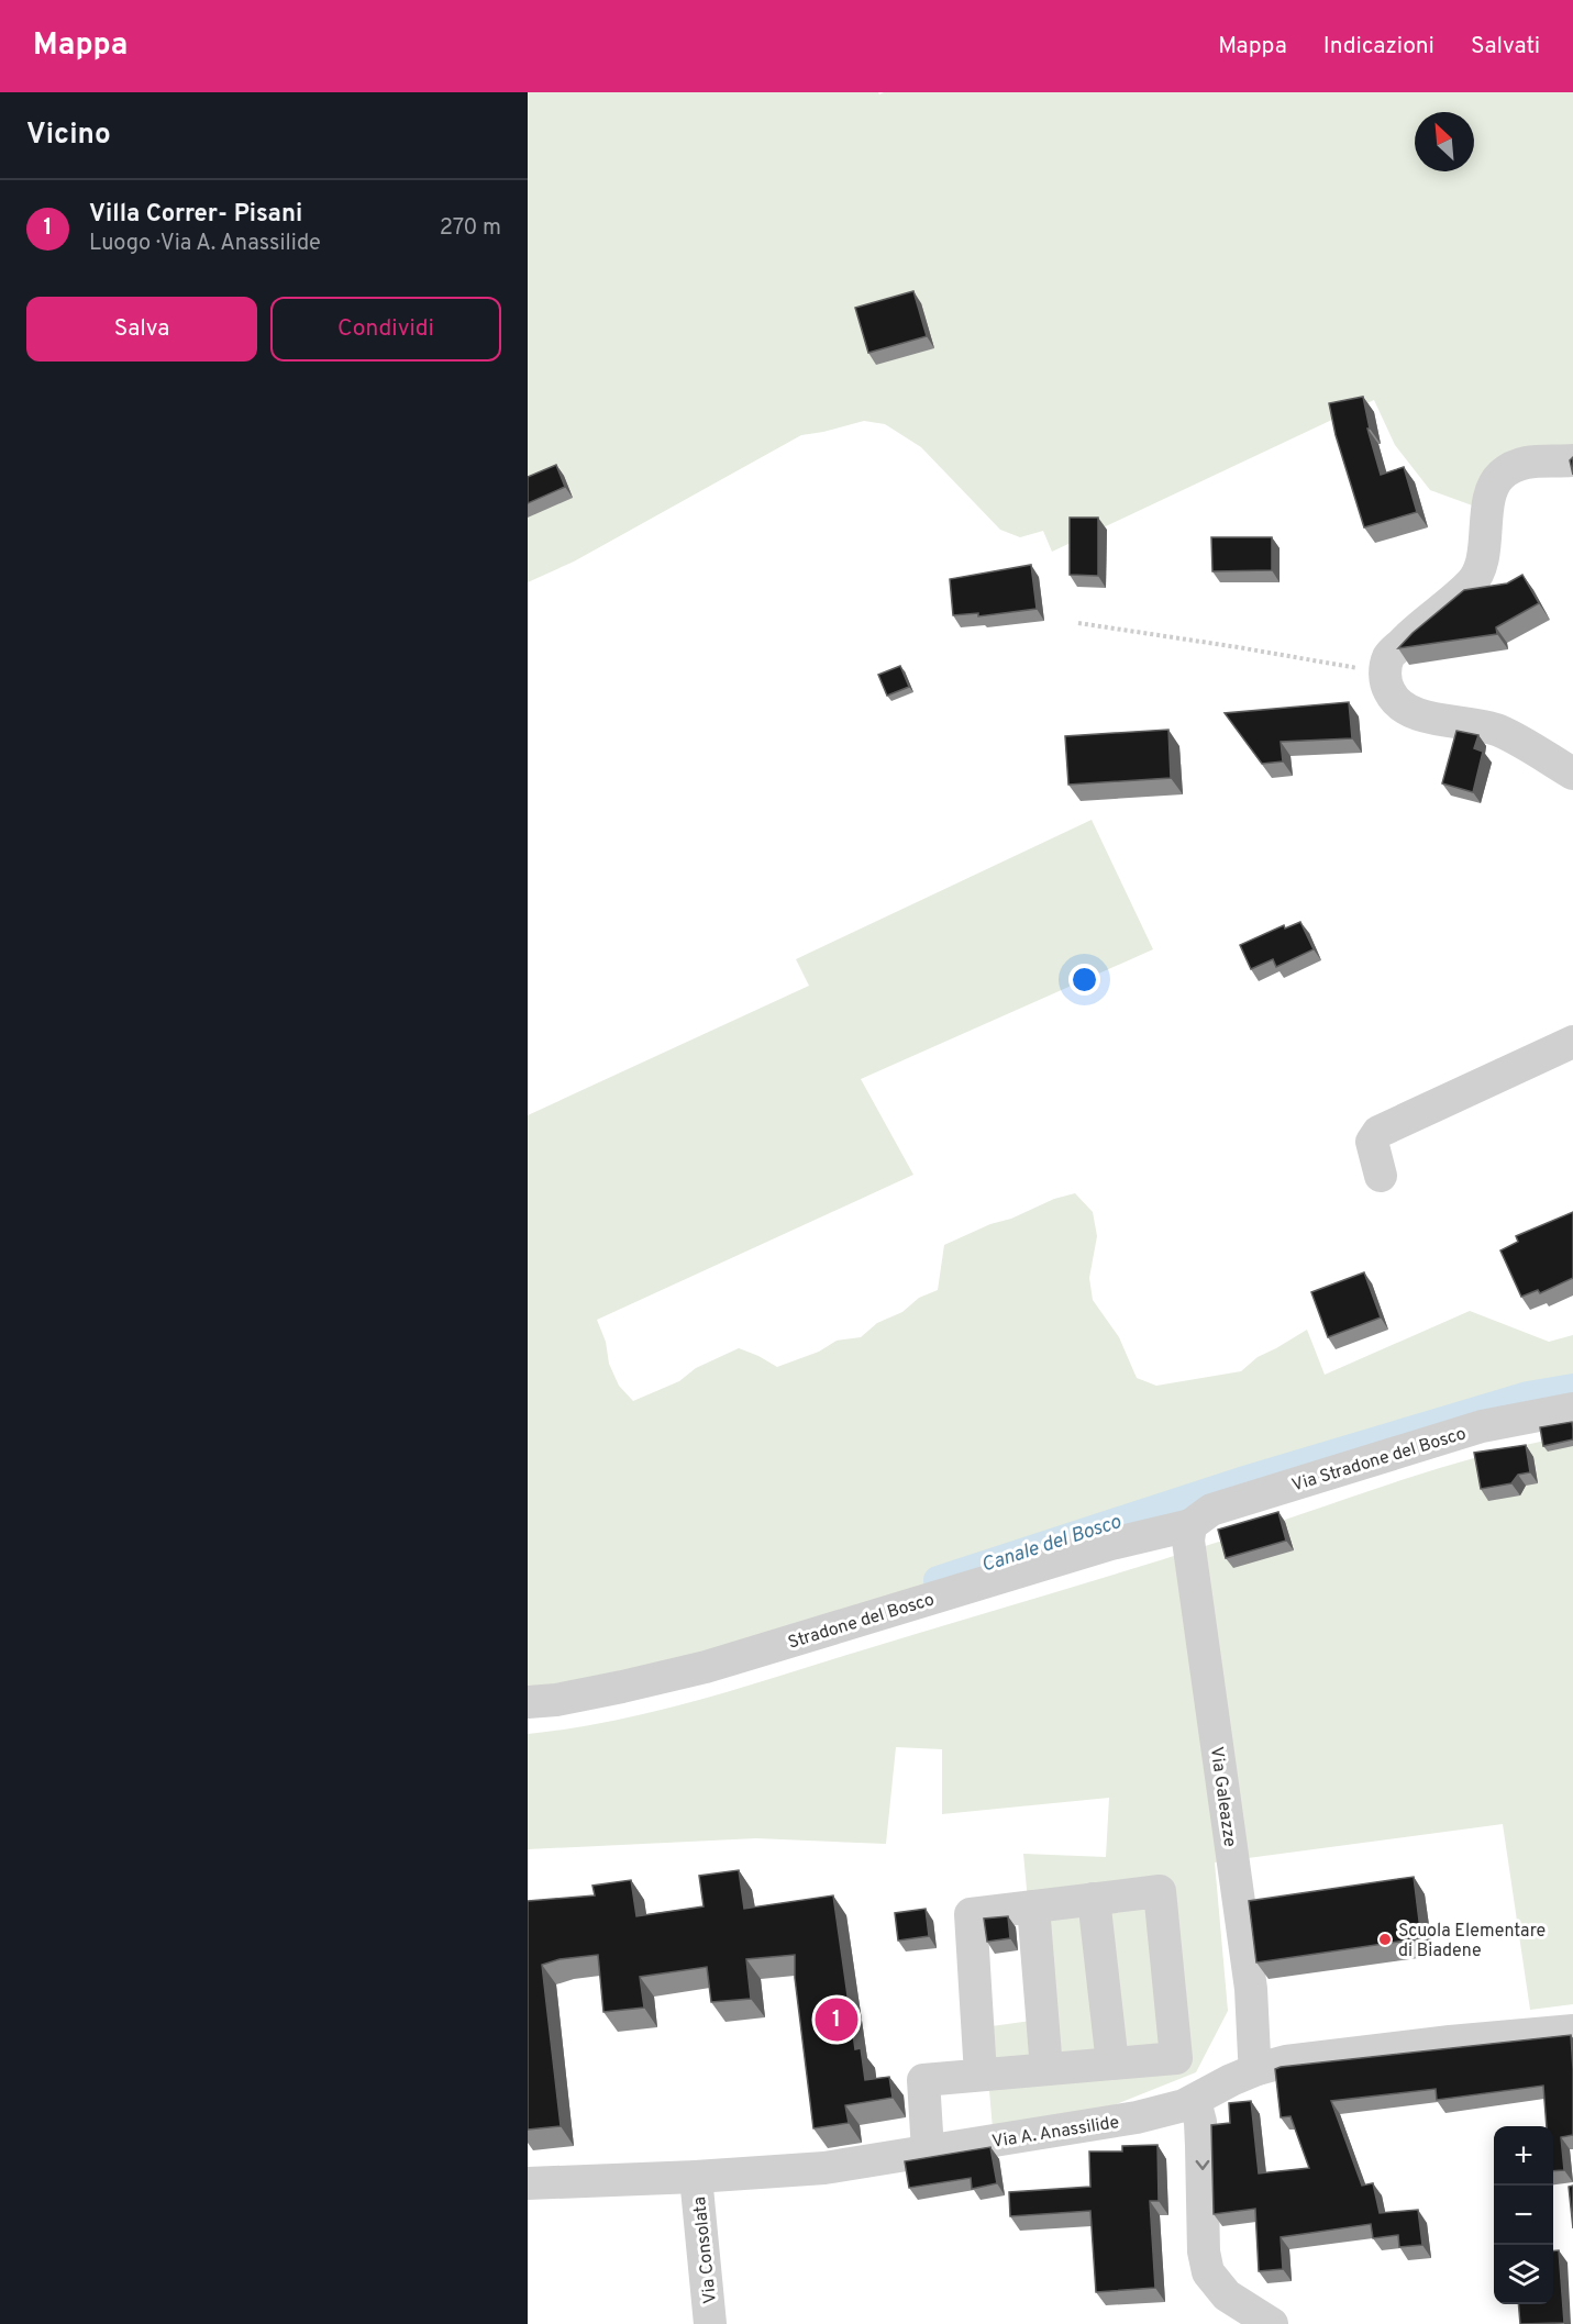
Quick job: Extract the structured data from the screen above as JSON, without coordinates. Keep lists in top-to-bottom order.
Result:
{
  "streets": {
    "street": [
      "Via Stradone del Bosco",
      "Stradone del Bosco",
      "Via Galeazze",
      "Via A. Anassilide",
      "Via Consolata"
    ]
  },
  "crossings": [
    ["Via Stradone del Bosco", "Stradone del Bosco"],
    ["Via Stradone del Bosco", "Via Galeazze"],
    ["Stradone del Bosco", "Via Galeazze"],
    ["Via Galeazze", "Via A. Anassilide"],
    ["Via A. Anassilide", "Via Consolata"]
  ],
  "water": ["Canale del Bosco"],
  "places": ["Scuola Elementare di Biadene"],
  "north": "top left",
  "page": {
    "header": "Mappa",
    "nav": ["Mappa", "Indicazioni", "Salvati"],
    "heading": "Vicino",
    "list": [
      {
        "mark": "1",
        "name": "Villa Correr- Pisani",
        "note": "Luogo · Via A. Anassilide",
        "value": "270 m"
      }
    ],
    "buttons": ["Salva", "Condividi"],
    "pins": "1",
    "map_buttons": ["+", "−"]
  }
}
